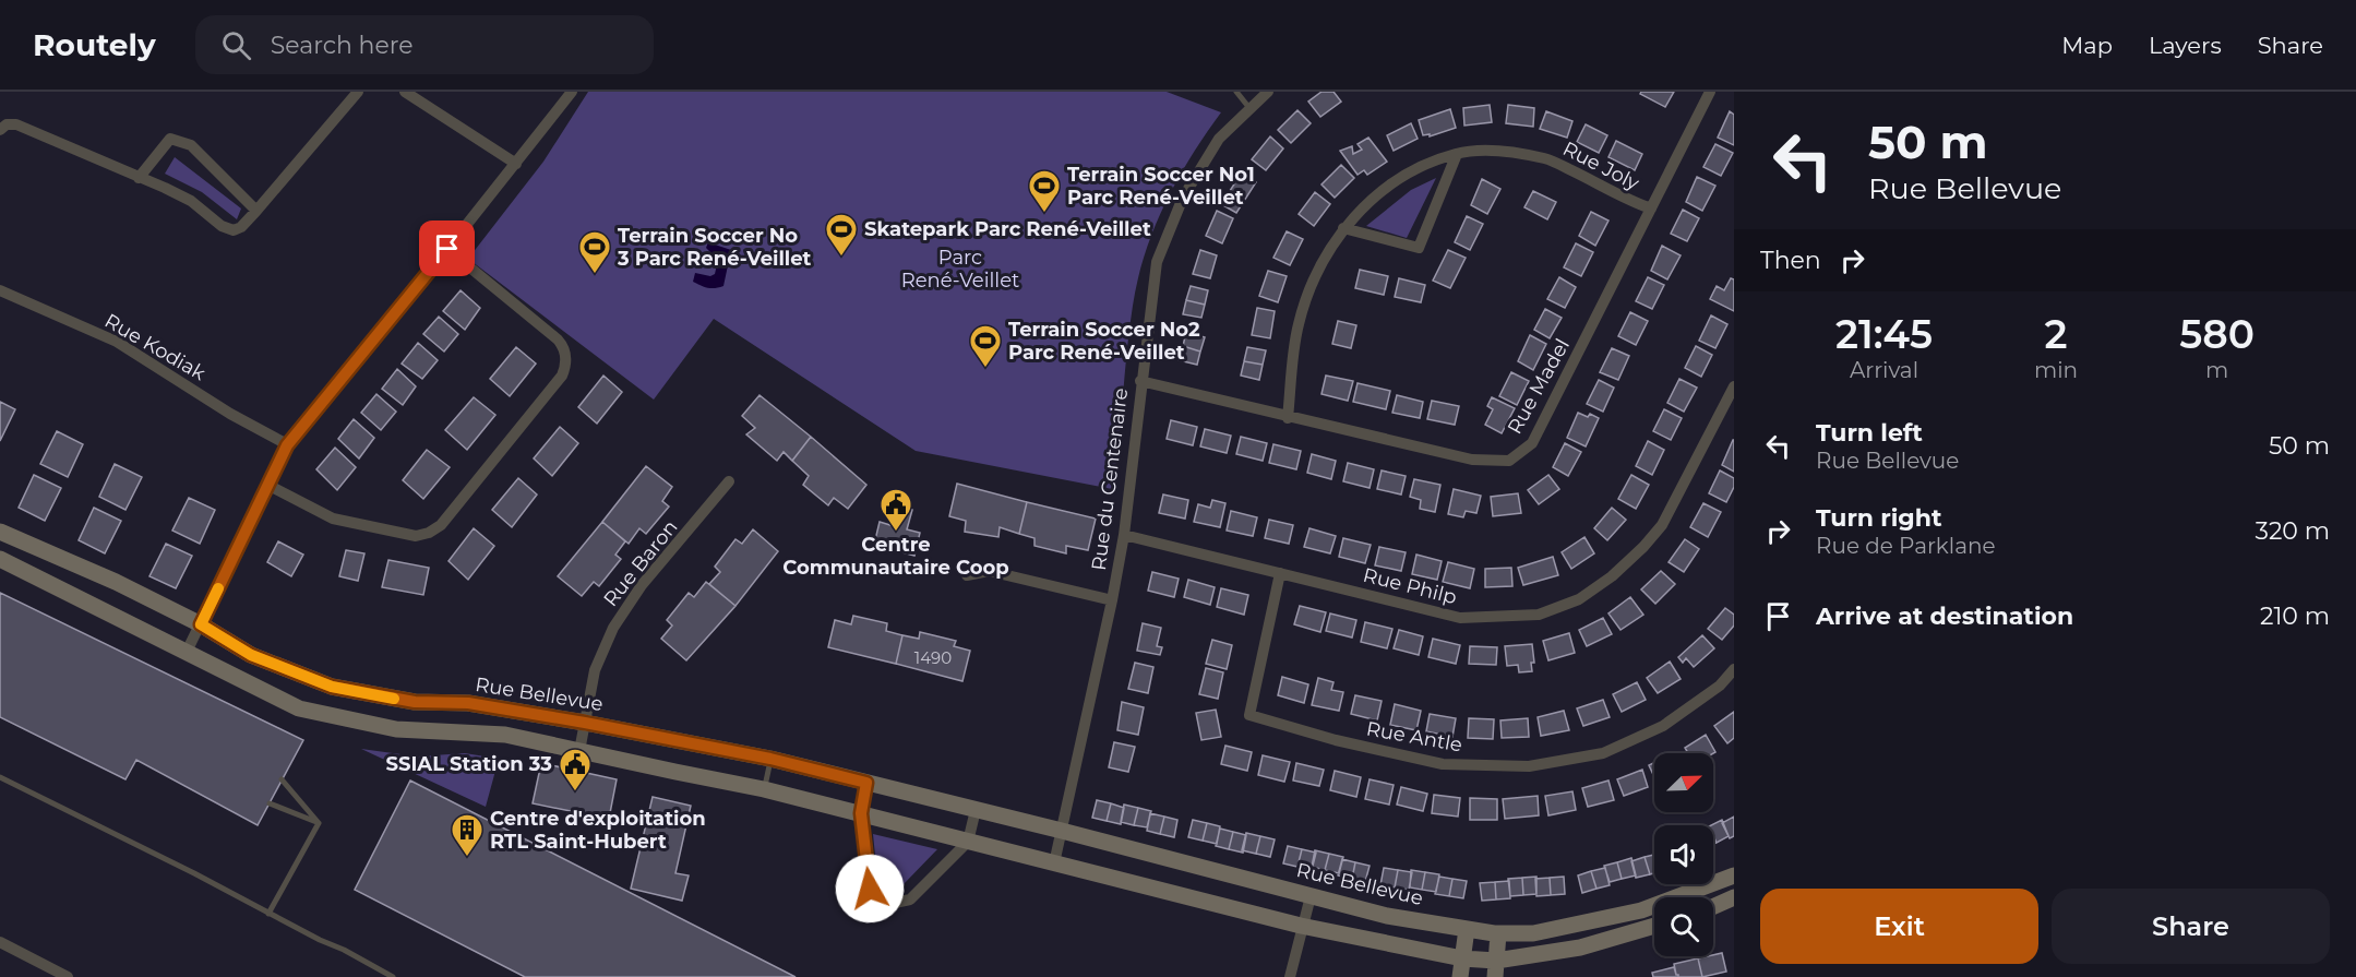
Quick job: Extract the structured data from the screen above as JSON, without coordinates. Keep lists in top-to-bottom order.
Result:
{
  "streets": {
    "street": [
      "Rue Joly",
      "Rue Kodiak",
      "Rue Madel",
      "Rue du Centenaire",
      "Rue Baron",
      "Rue Philp",
      "Rue Bellevue",
      "Rue Antle"
    ]
  },
  "crossings": [
    ["Rue Joly", "Rue Madel"],
    ["Rue Madel", "Rue du Centenaire"],
    ["Rue du Centenaire", "Rue Philp"],
    ["Rue du Centenaire", "Rue Bellevue"],
    ["Rue Baron", "Rue Bellevue"],
    ["Rue Philp", "Rue Antle"]
  ],
  "parks": ["Parc René-Veillet"],
  "places": {
    "sports": [
      "Terrain Soccer No1 Parc René-Veillet",
      "Skatepark Parc René-Veillet",
      "Terrain Soccer No 3 Parc René-Veillet",
      "Terrain Soccer No2 Parc René-Veillet"
    ],
    "public building": ["Centre Communautaire Coop", "SSIAL Station 33"],
    "building": ["Centre d'exploitation RTL Saint-Hubert"]
  },
  "house_numbers": ["1490"],
  "north": "top right",
  "page": {
    "header": "Routely",
    "search": "Search here",
    "nav": ["Map", "Layers", "Share"],
    "turn": ["50 m", "Rue Bellevue"],
    "then": "Then",
    "eta": [
      "21:45",
      "Arrival",
      "2",
      "min",
      "580",
      "m"
    ],
    "list": [
      {
        "name": "Turn left",
        "note": "Rue Bellevue",
        "value": "50 m"
      },
      {
        "name": "Turn right",
        "note": "Rue de Parklane",
        "value": "320 m"
      },
      {
        "name": "Arrive at destination",
        "value": "210 m"
      }
    ],
    "buttons": ["Exit", "Share"]
  }
}
